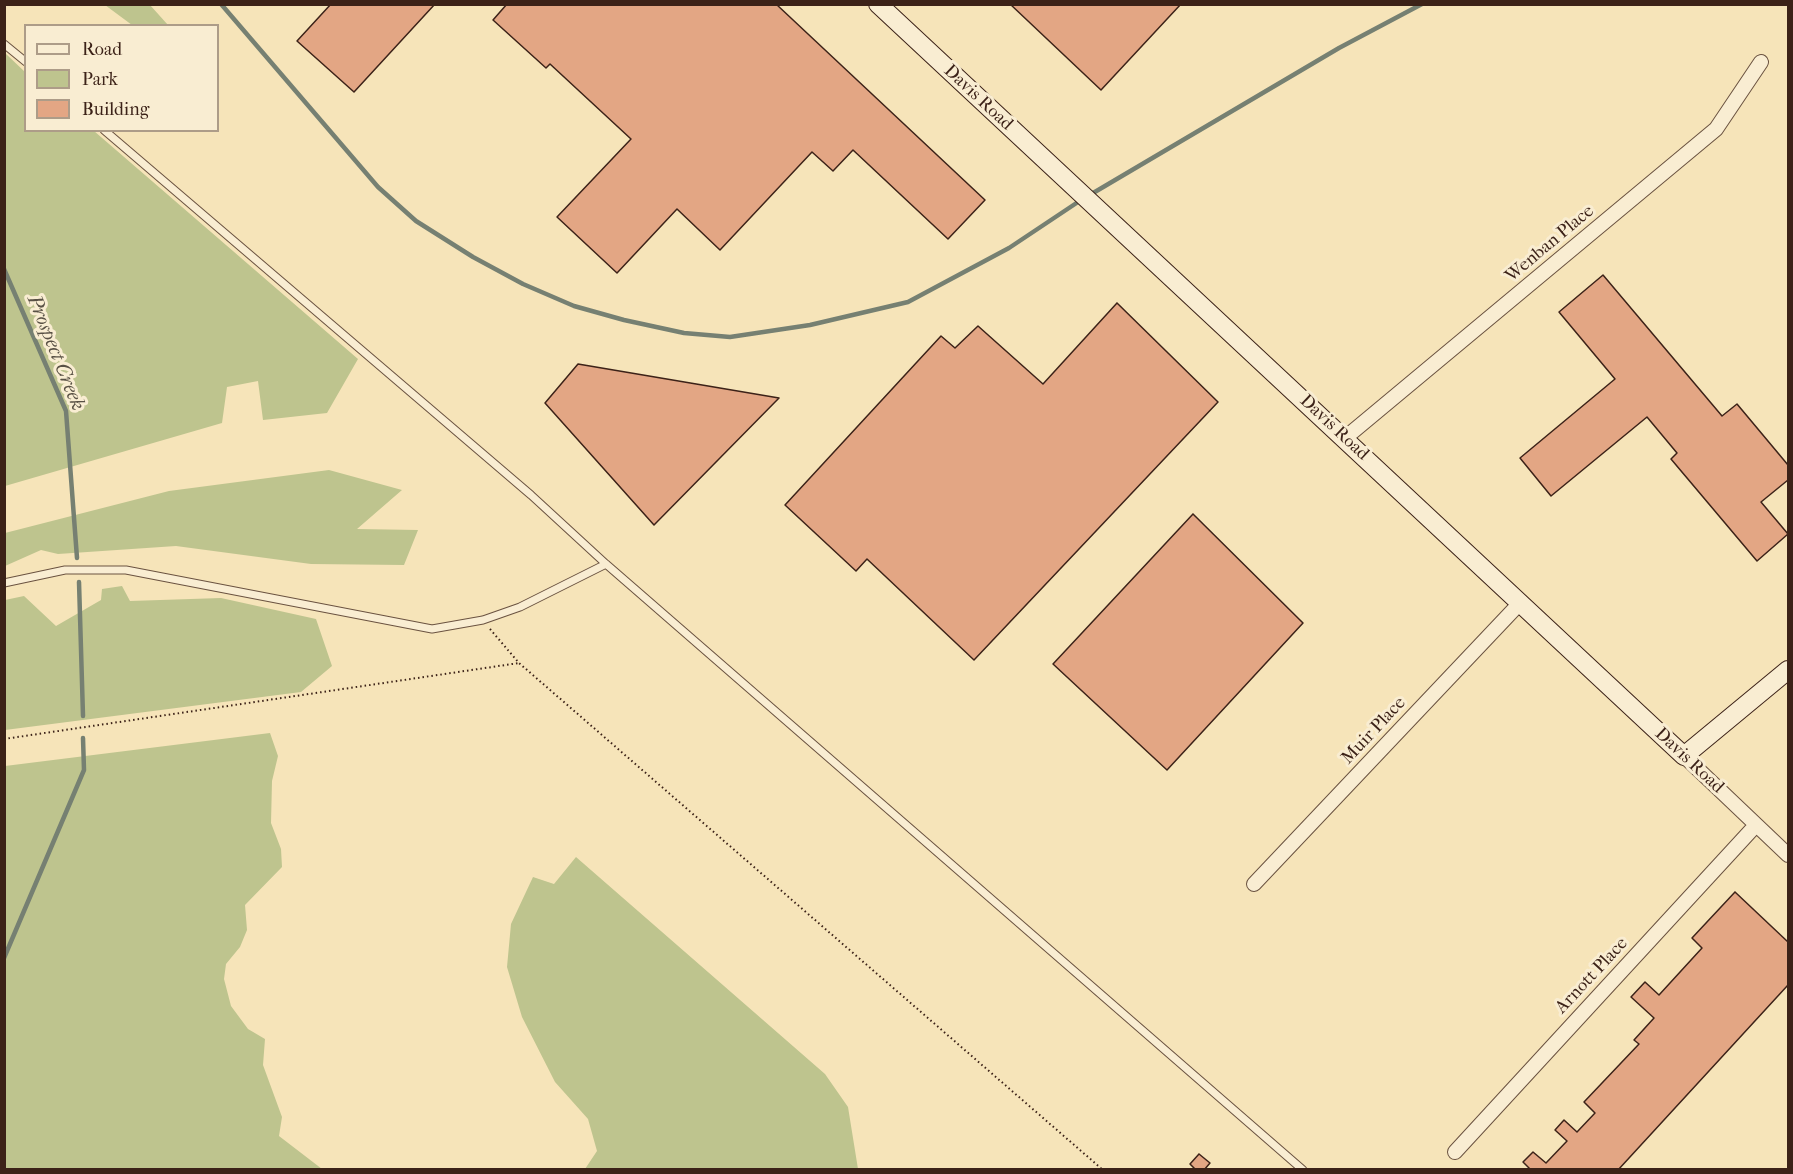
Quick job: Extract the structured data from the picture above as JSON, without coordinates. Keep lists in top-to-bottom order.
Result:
{
  "streets": {
    "street": [
      "Davis Road",
      "Wenban Place",
      "Muir Place",
      "Arnott Place"
    ]
  },
  "crossings": [
    ["Davis Road", "Wenban Place"],
    ["Davis Road", "Muir Place"],
    ["Davis Road", "Arnott Place"]
  ],
  "water": ["Prospect Creek"],
  "legend": ["Road", "Park", "Building"]
}
